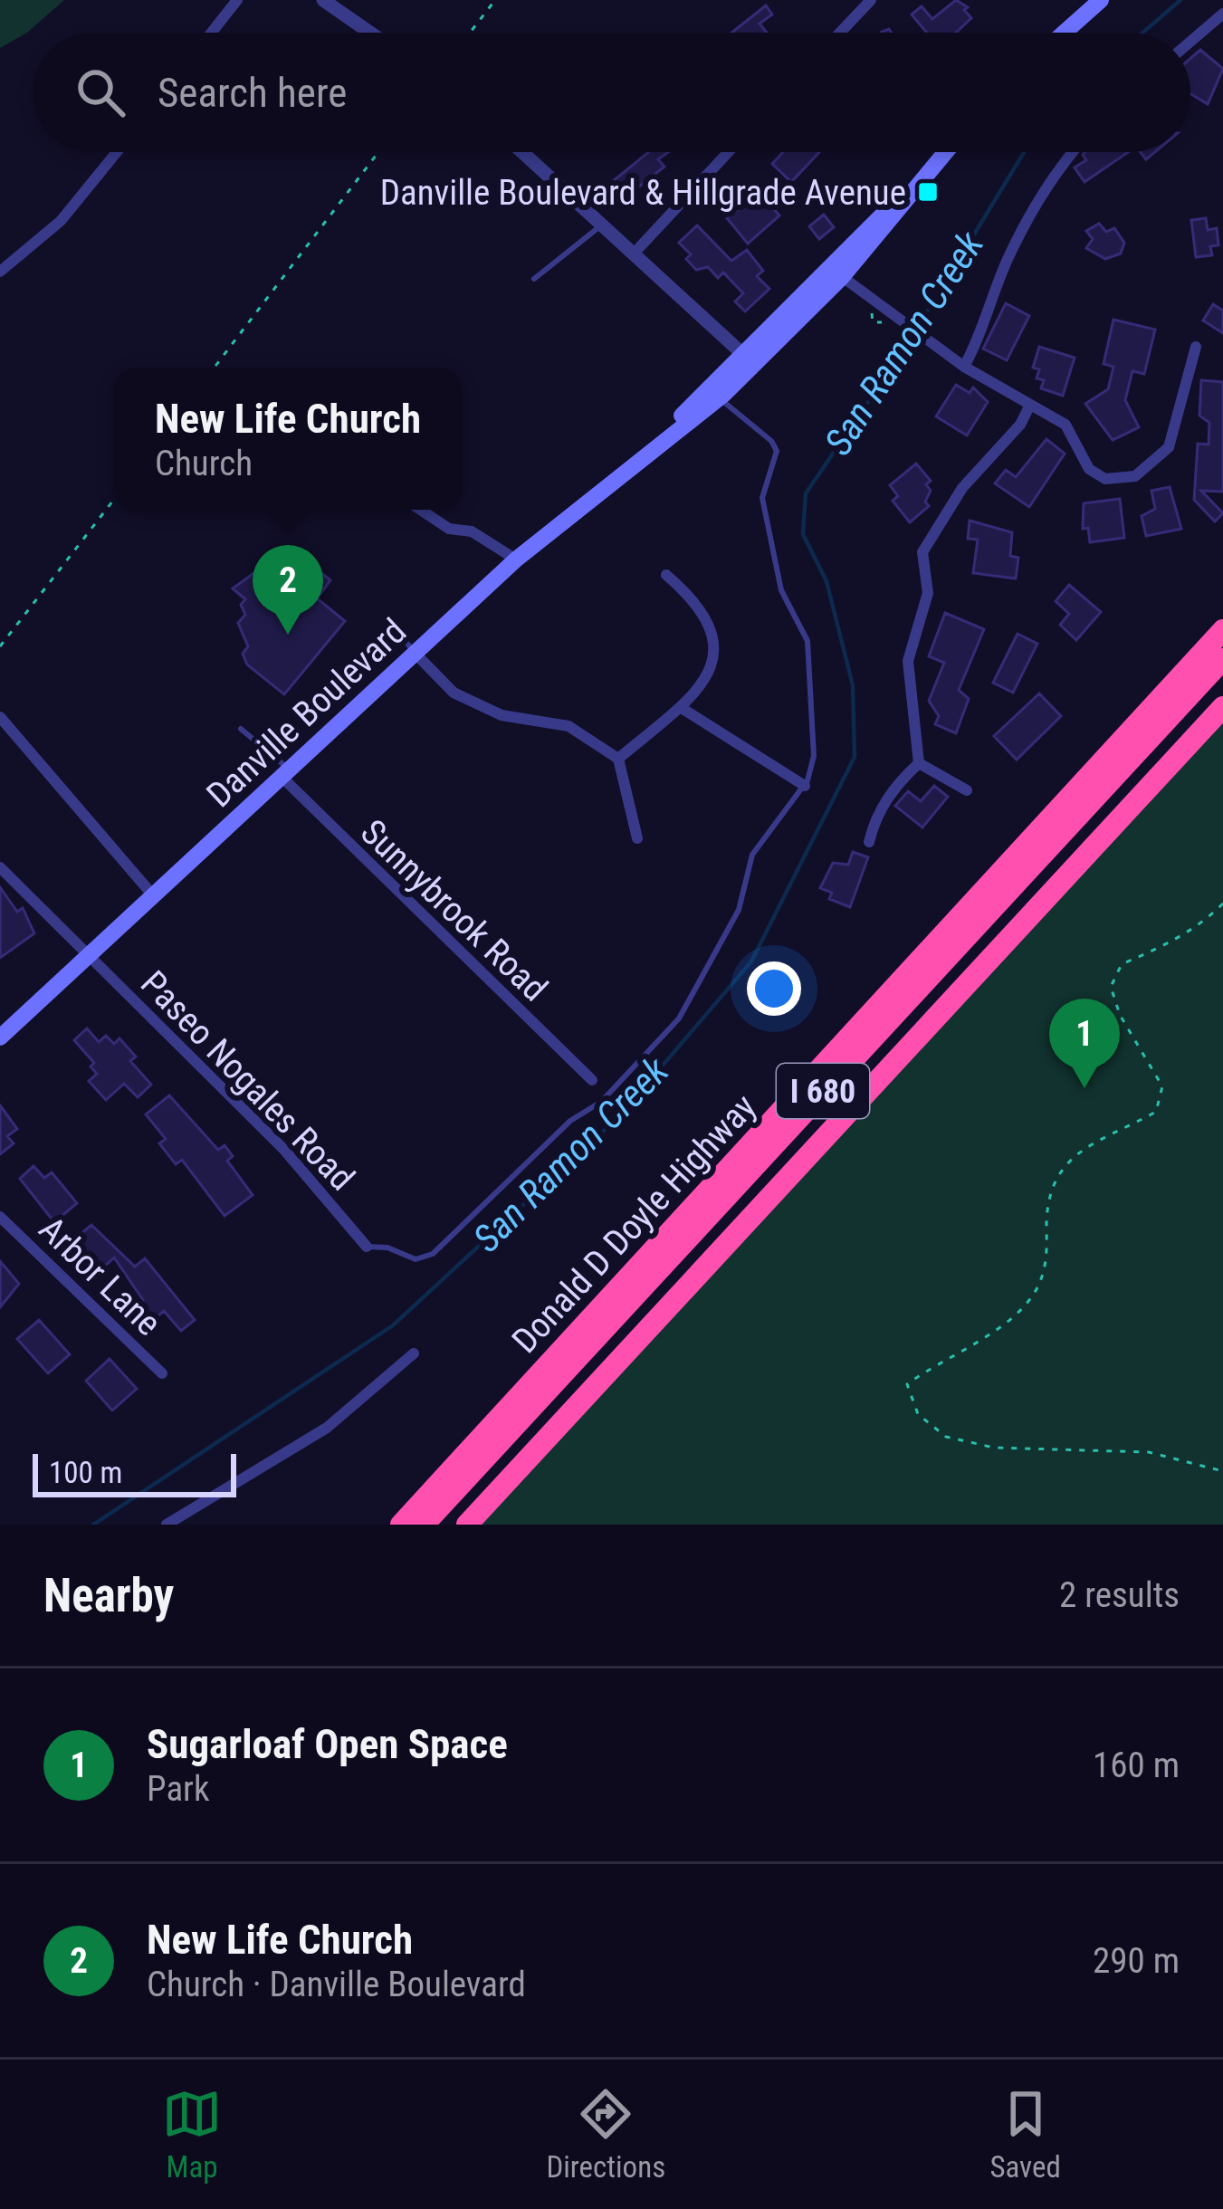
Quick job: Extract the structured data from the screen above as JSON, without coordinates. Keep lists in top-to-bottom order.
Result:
{
  "streets": {
    "highway": ["I 680", "Donald D Doyle Highway"],
    "main road": ["Danville Boulevard"],
    "street": ["Sunnybrook Road", "Paseo Nogales Road", "Arbor Lane"]
  },
  "crossings": [
    ["Danville Boulevard", "Sunnybrook Road"],
    ["Danville Boulevard", "Paseo Nogales Road"]
  ],
  "water": ["San Ramon Creek"],
  "places": {
    "transit": ["Danville Boulevard & Hillgrade Avenue"]
  },
  "scale_bar": "100 m",
  "page": {
    "search": "Search here",
    "popup": ["New Life Church", "Church"],
    "pins": ["2", "1"],
    "scale": "100 m",
    "heading": ["Nearby", "2 results"],
    "list": [
      {
        "mark": "1",
        "name": "Sugarloaf Open Space",
        "note": "Park",
        "value": "160 m"
      },
      {
        "mark": "2",
        "name": "New Life Church",
        "note": "Church · Danville Boulevard",
        "value": "290 m"
      }
    ],
    "nav": ["Map", "Directions", "Saved"]
  }
}
